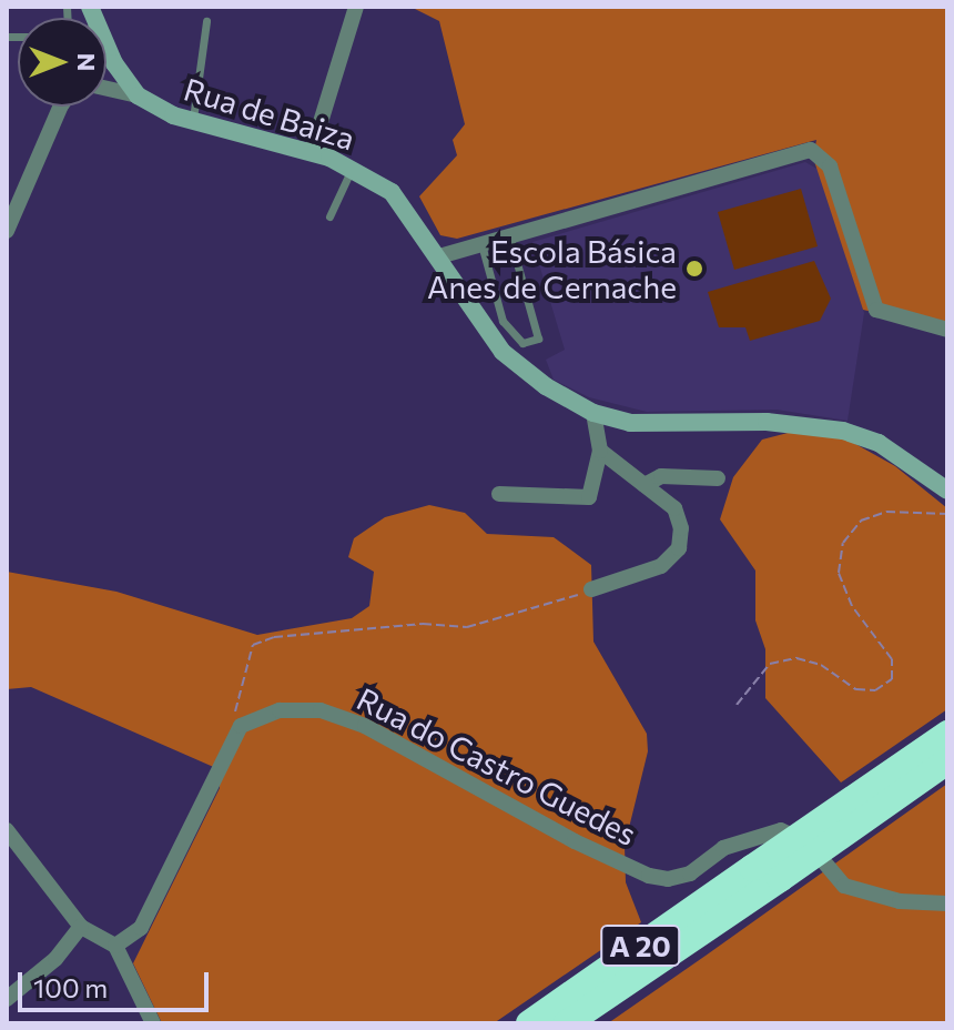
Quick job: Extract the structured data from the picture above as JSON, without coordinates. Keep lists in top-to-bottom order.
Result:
{
  "streets": {
    "highway": ["A 20"],
    "street": ["Rua de Baiza", "Rua do Castro Guedes"]
  },
  "places": ["Escola Básica Anes de Cernache"],
  "scale_bar": "100 m",
  "north": "right"
}
